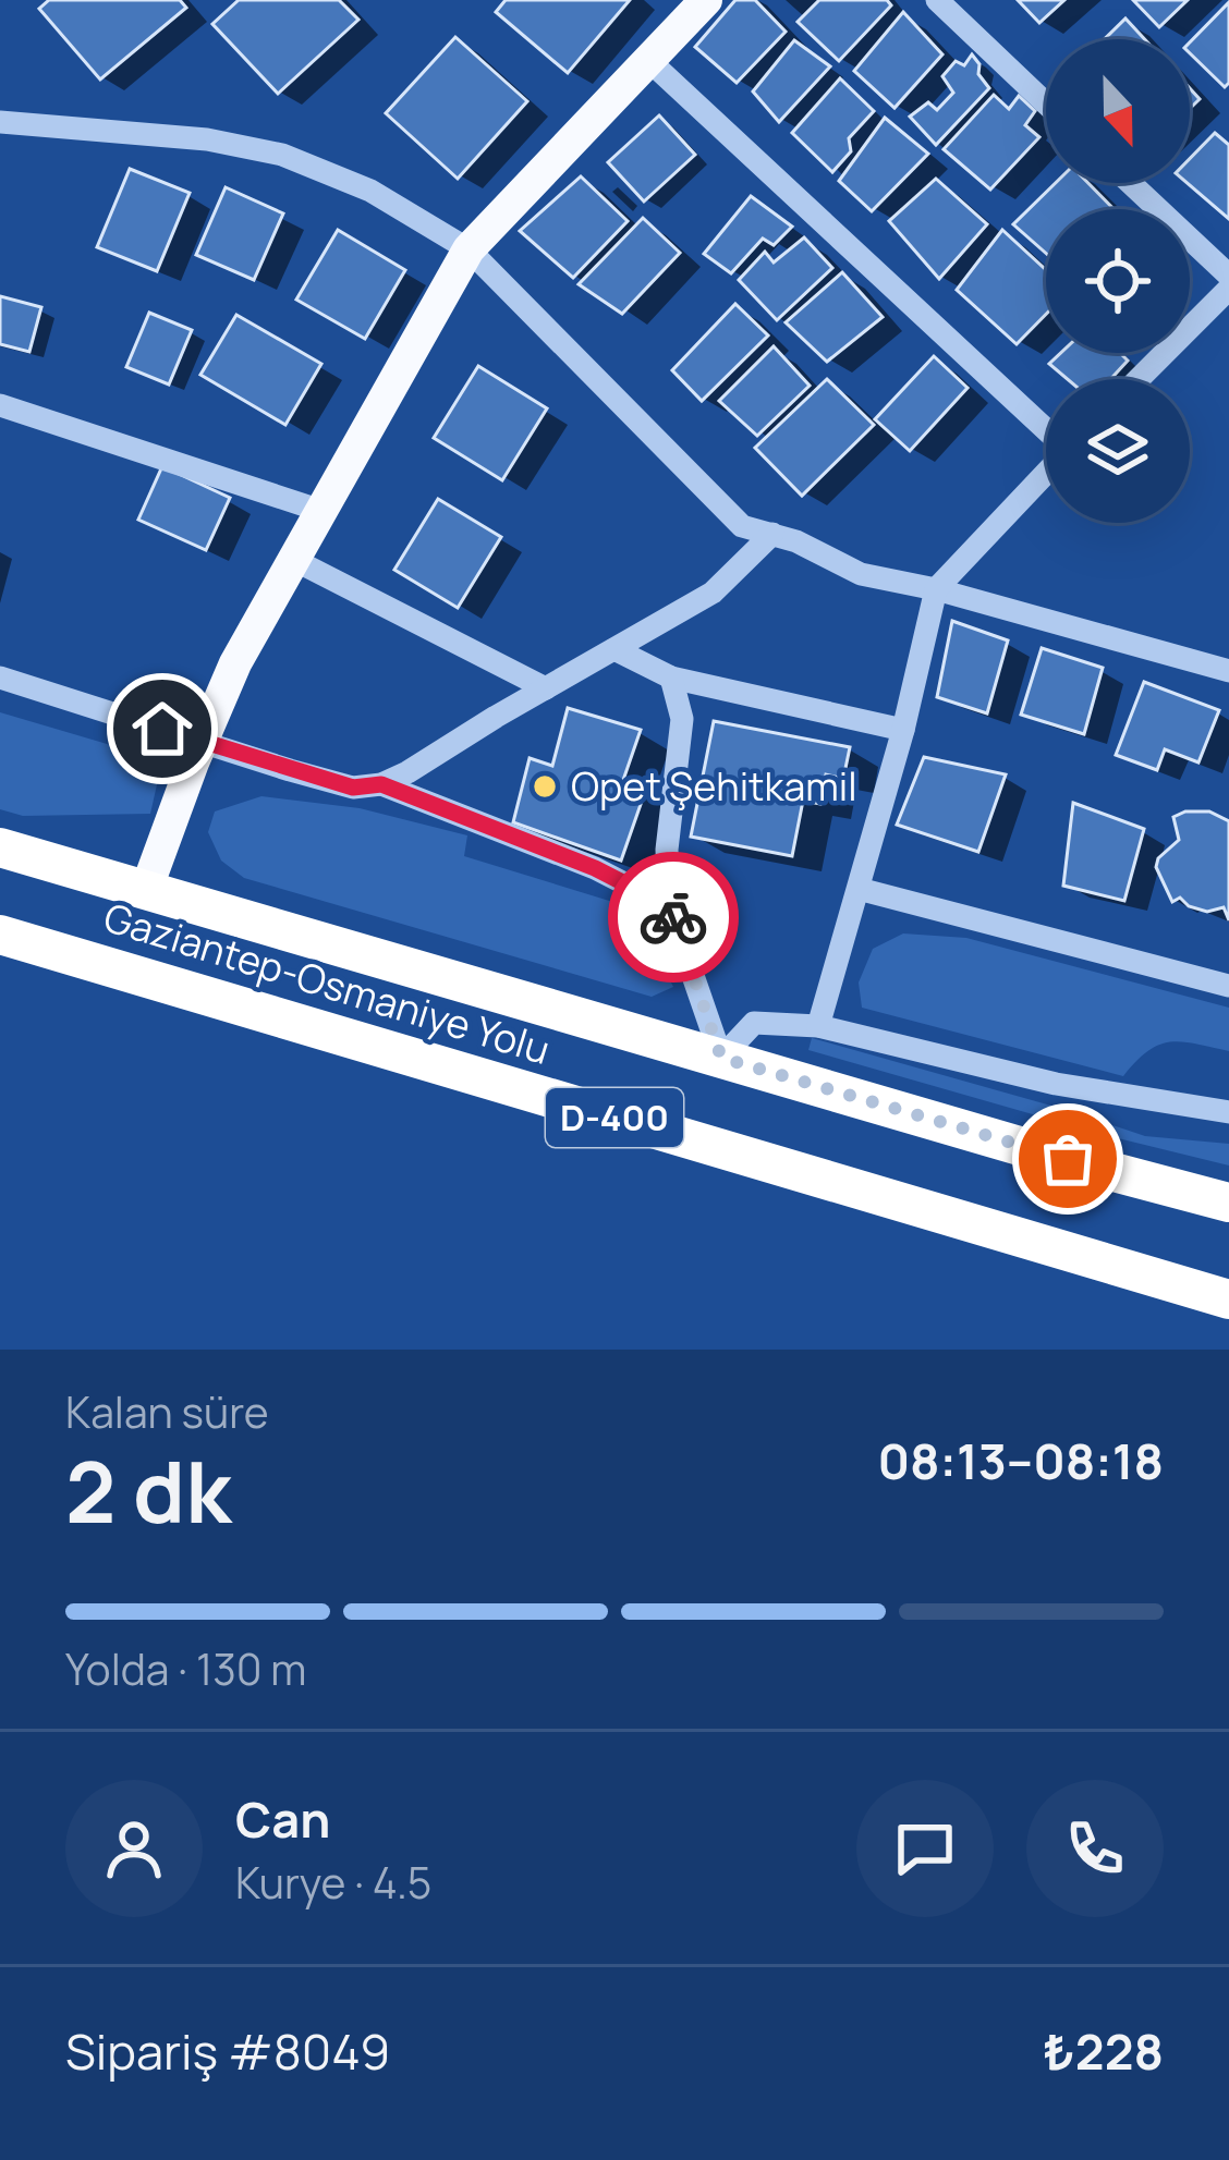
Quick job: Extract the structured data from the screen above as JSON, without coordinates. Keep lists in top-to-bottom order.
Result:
{
  "streets": {
    "highway": ["Gaziantep-Osmaniye Yolu", "D-400"]
  },
  "places": ["Opet Şehitkamil"],
  "north": "bottom",
  "page": {
    "heading": ["2 dk", "Kalan süre", "08:13–08:18"],
    "panel": [
      "Can",
      "Kurye · 4.5",
      "Sipariş #8049",
      "₺228"
    ],
    "bar": "Yolda · 130 m"
  }
}
